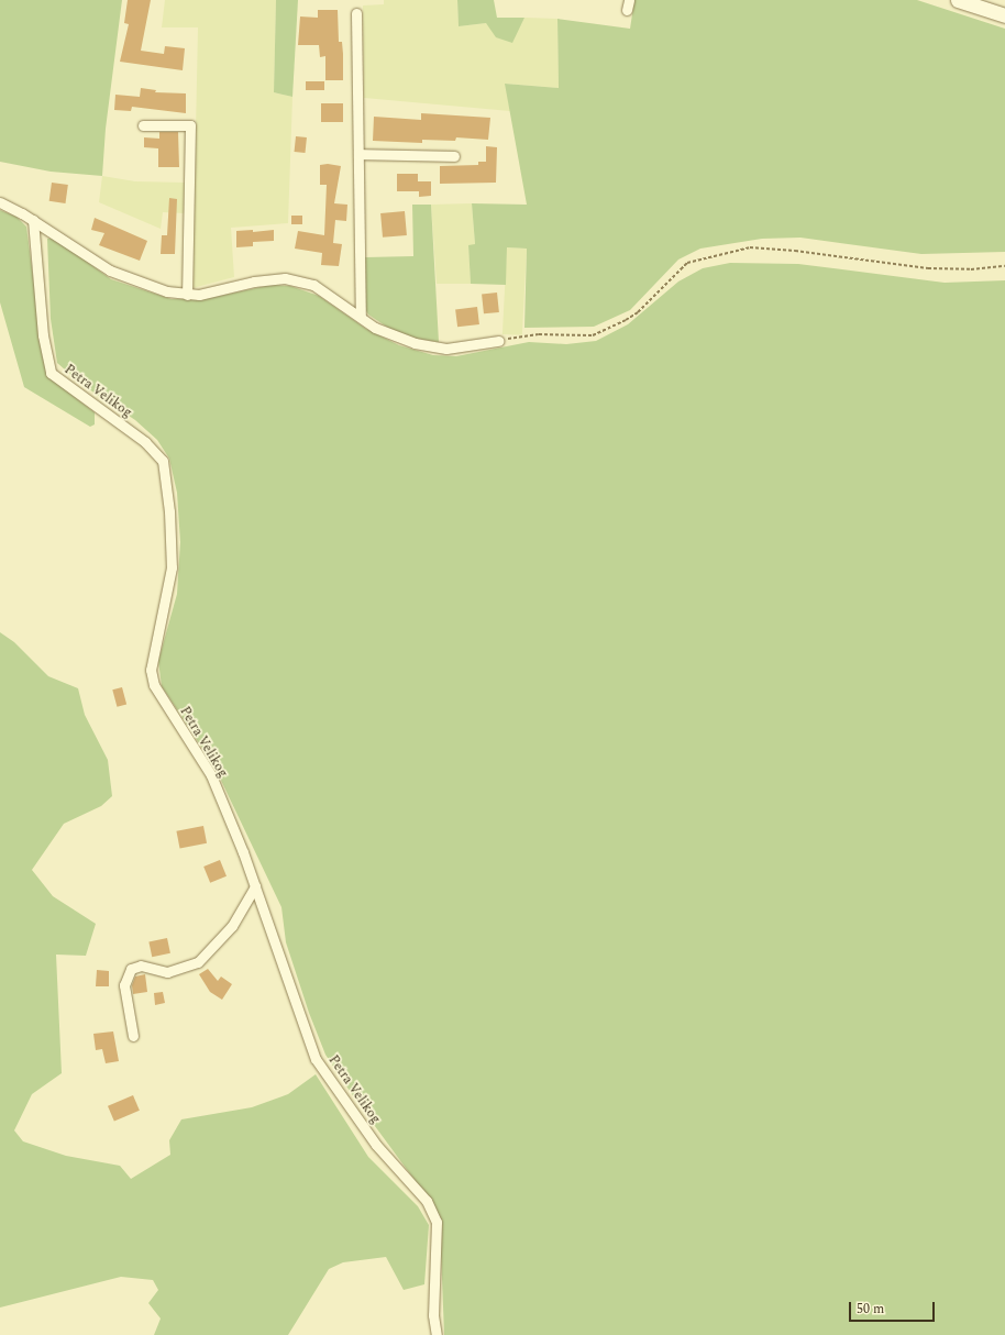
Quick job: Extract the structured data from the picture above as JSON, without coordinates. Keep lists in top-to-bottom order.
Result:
{
  "streets": {
    "street": ["Petra Velikog"]
  },
  "scale_bar": "50 m"
}
